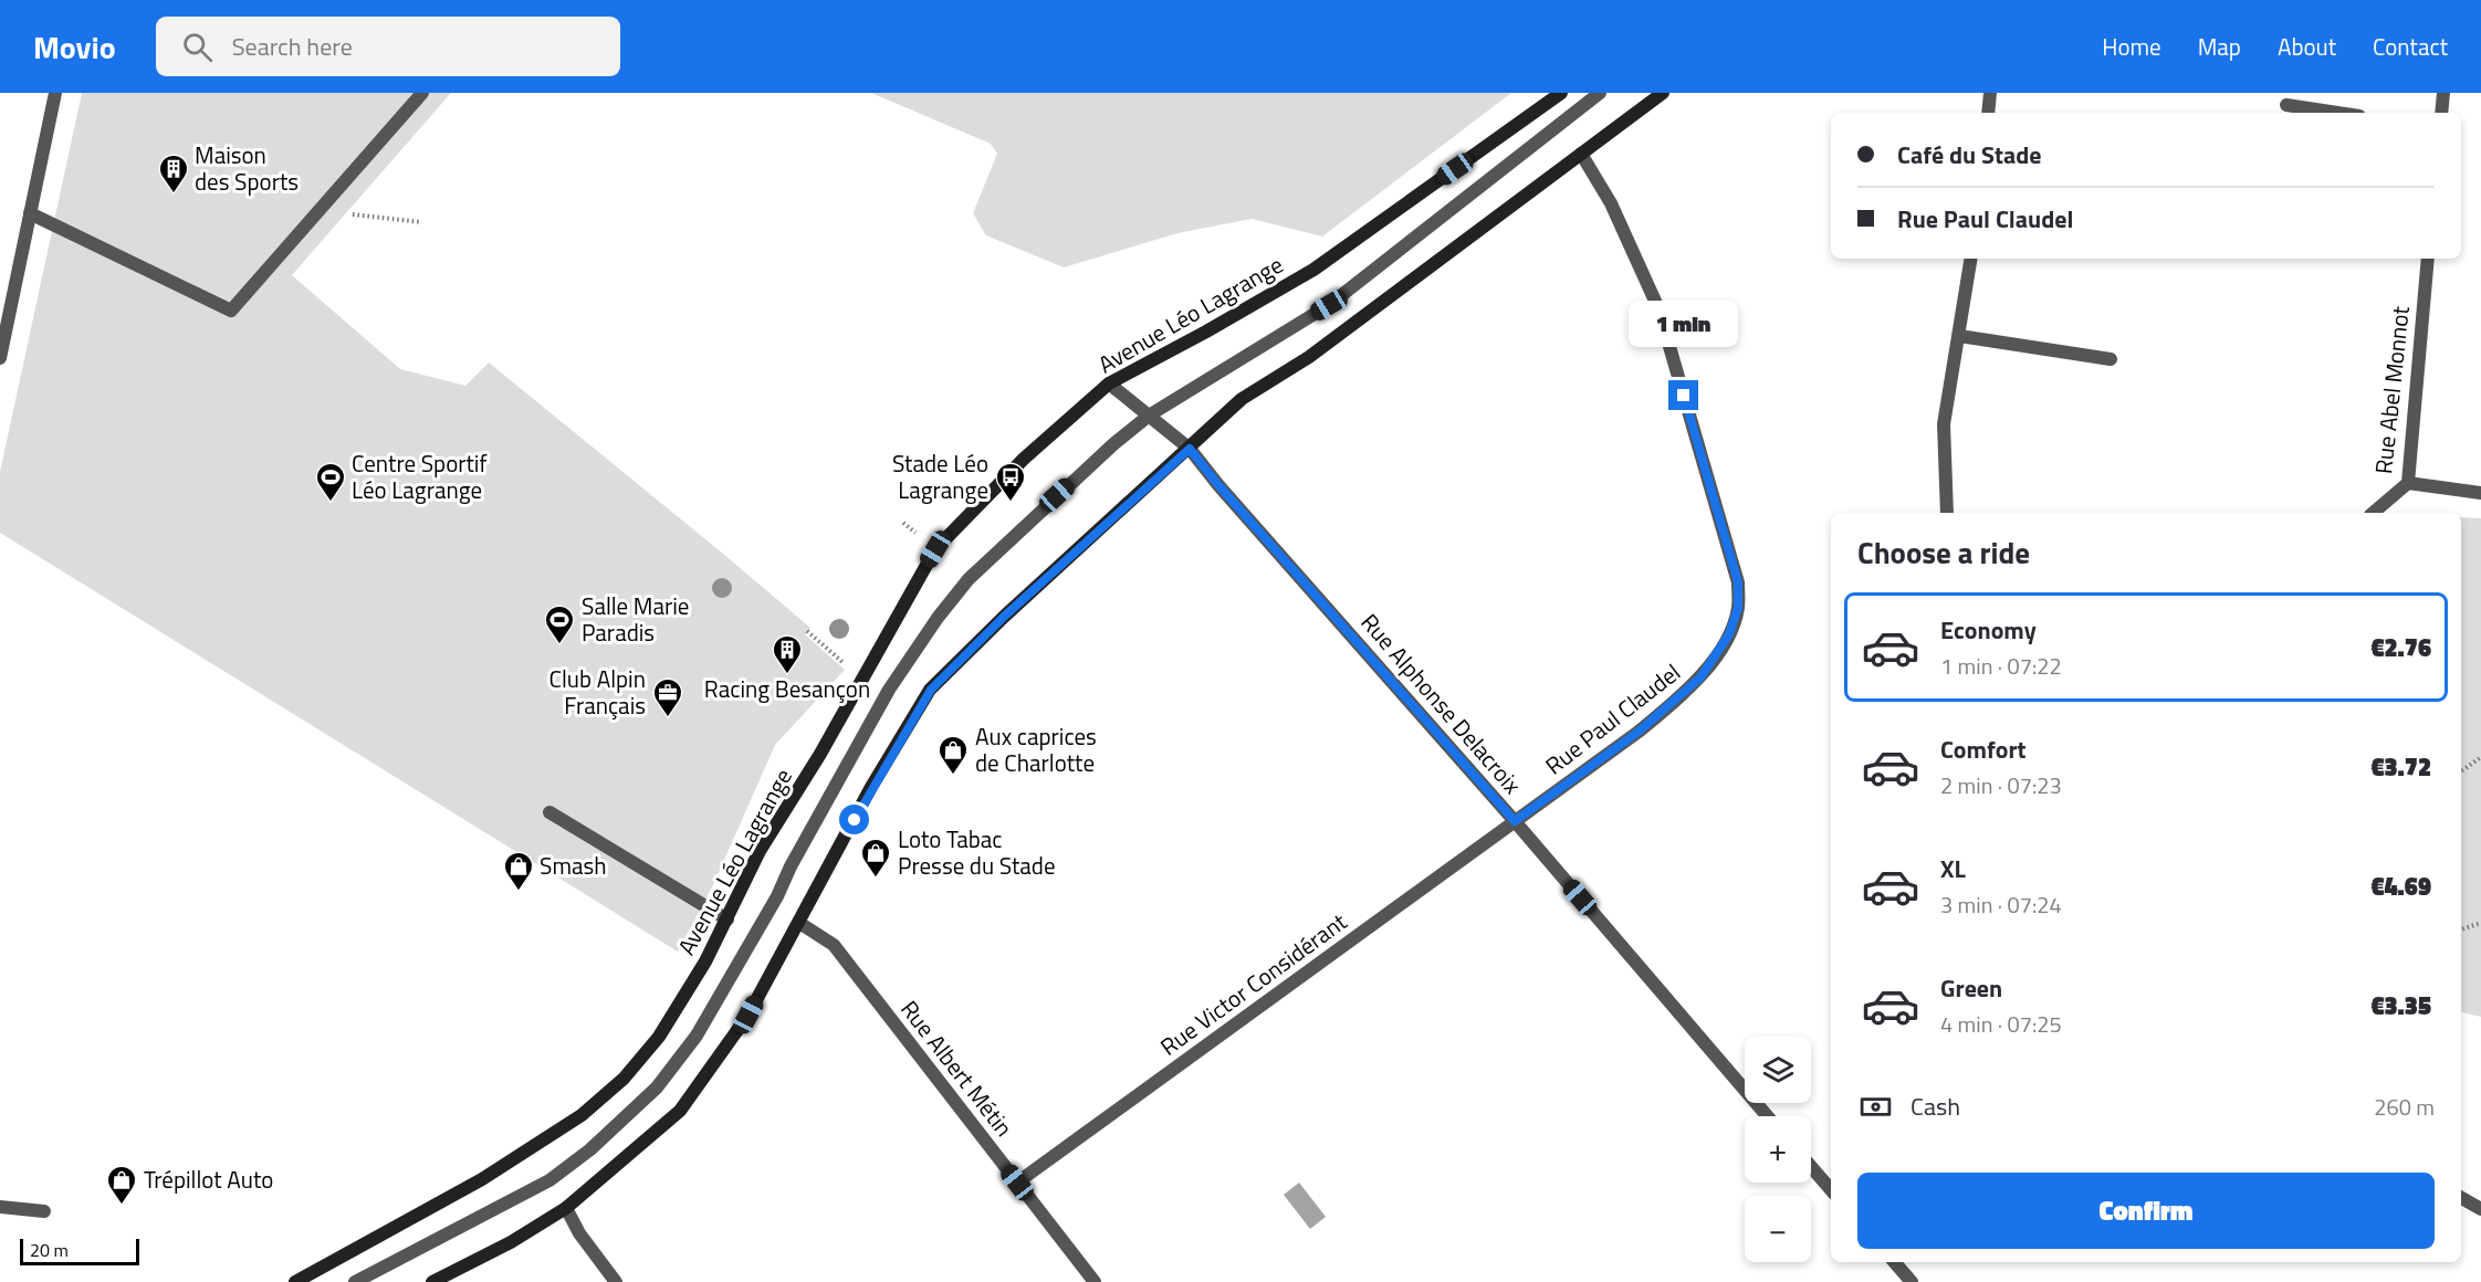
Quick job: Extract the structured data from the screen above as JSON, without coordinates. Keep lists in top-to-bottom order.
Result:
{
  "streets": {
    "main road": ["Avenue Léo Lagrange"],
    "street": [
      "Rue Abel Monnot",
      "Rue Alphonse Delacroix",
      "Rue Paul Claudel",
      "Rue Victor Considérant",
      "Rue Albert Métin"
    ]
  },
  "crossings": [
    ["Avenue Léo Lagrange", "Rue Alphonse Delacroix"],
    ["Rue Alphonse Delacroix", "Rue Paul Claudel"],
    ["Rue Alphonse Delacroix", "Rue Victor Considérant"],
    ["Rue Paul Claudel", "Rue Victor Considérant"],
    ["Rue Victor Considérant", "Rue Albert Métin"]
  ],
  "places": {
    "building": ["Maison des Sports", "Racing Besançon"],
    "sports": ["Centre Sportif Léo Lagrange", "Salle Marie Paradis"],
    "bus stop": ["Stade Léo Lagrange"],
    "office": ["Club Alpin Français"],
    "shop": [
      "Aux caprices de Charlotte",
      "Loto Tabac Presse du Stade",
      "Smash",
      "Trépillot Auto"
    ]
  },
  "scale_bar": "20 m",
  "page": {
    "header": "Movio",
    "search": "Search here",
    "nav": [
      "Home",
      "Map",
      "About",
      "Contact"
    ],
    "banner": ["Café du Stade", "Rue Paul Claudel"],
    "bubble": "1 min",
    "heading": "Choose a ride",
    "list": [
      {
        "name": "Economy",
        "note": "1 min · 07:22",
        "value": "€2.76"
      },
      {
        "name": "Comfort",
        "note": "2 min · 07:23",
        "value": "€3.72"
      },
      {
        "name": "XL",
        "note": "3 min · 07:24",
        "value": "€4.69"
      },
      {
        "name": "Green",
        "note": "4 min · 07:25",
        "value": "€3.35"
      }
    ],
    "map_buttons": ["+", "−"],
    "pay": ["Cash", "260 m"],
    "buttons": "Confirm",
    "scale": "20 m"
  }
}
